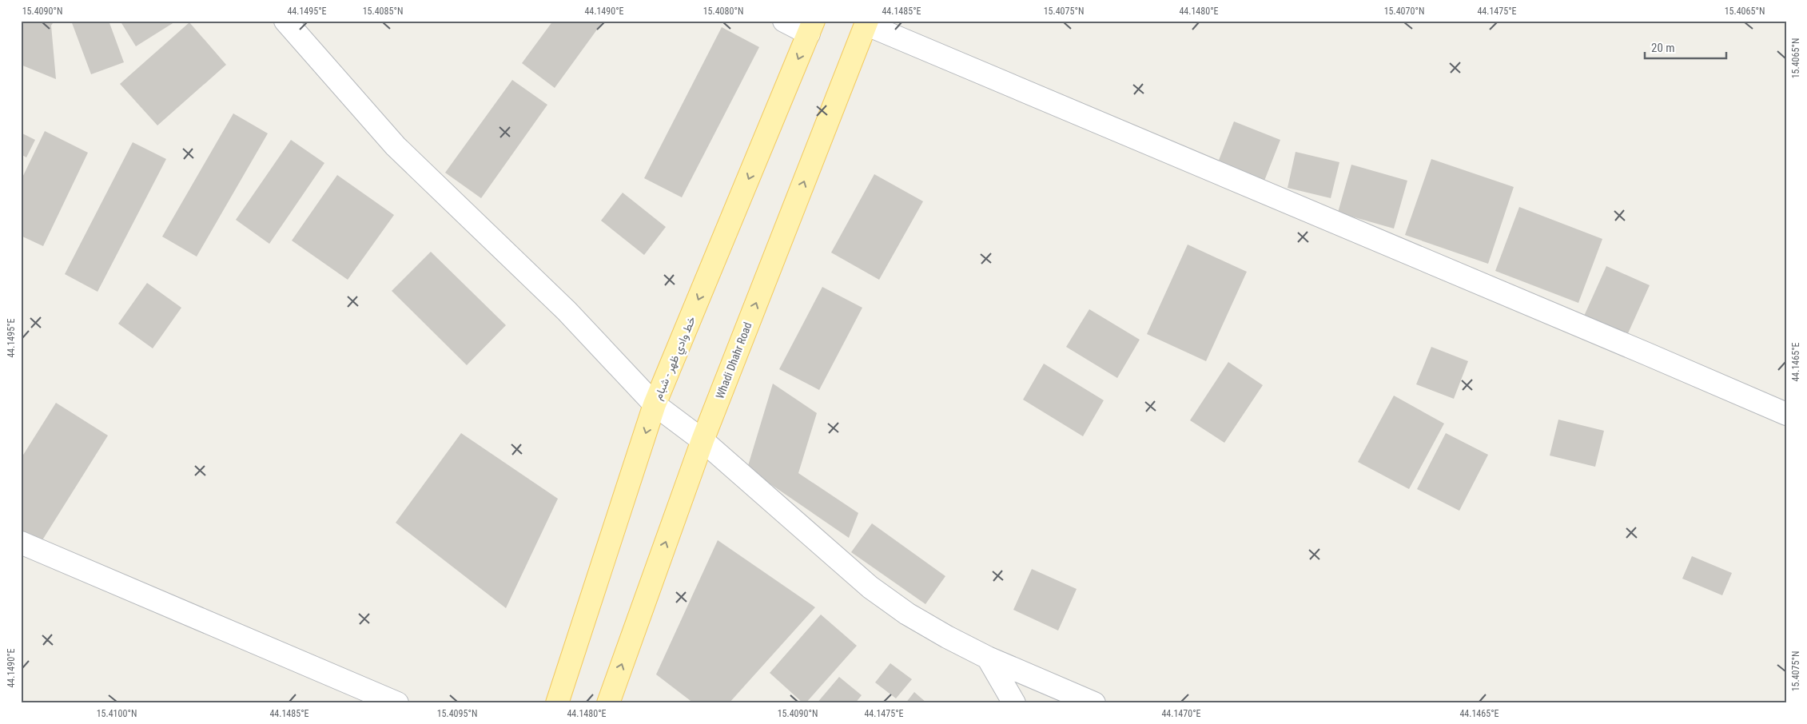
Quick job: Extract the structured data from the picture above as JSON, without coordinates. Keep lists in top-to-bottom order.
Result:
{
  "streets": {
    "main road": ["خط وادي ظهر - شبام", "Whadi Dhahr Road"]
  },
  "one_way": ["خط وادي ظهر - شبام", "Whadi Dhahr Road"],
  "scale_bar": "20 m",
  "coordinates": [
    "15.4090°N",
    "44.1495°E",
    "15.4085°N",
    "44.1490°E",
    "15.4080°N",
    "44.1485°E",
    "15.4075°N",
    "44.1480°E",
    "15.4070°N",
    "44.1475°E",
    "15.4065°N",
    "44.1465°E",
    "15.4100°N",
    "15.4095°N",
    "44.1470°E"
  ]
}
